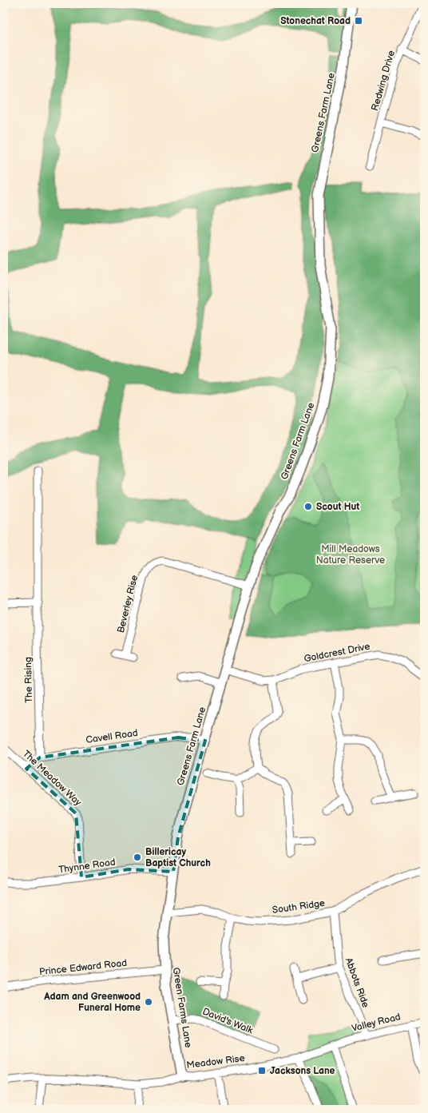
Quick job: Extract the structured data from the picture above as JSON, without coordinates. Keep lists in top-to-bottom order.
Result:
{
  "streets": {
    "street": [
      "Redwing Drive",
      "Greens Farm Lane",
      "Beverley Rise",
      "Goldcrest Drive",
      "The Rising",
      "Cavell Road",
      "The Meadow Way",
      "Thynne Road",
      "South Ridge",
      "Prince Edward Road",
      "Abbots Ride",
      "Green Farms Lane",
      "David's Walk",
      "Valley Road",
      "Meadow Rise"
    ]
  },
  "crossings": [
    ["Greens Farm Lane", "Beverley Rise"],
    ["Greens Farm Lane", "Goldcrest Drive"],
    ["Greens Farm Lane", "Cavell Road"],
    ["Greens Farm Lane", "Thynne Road"],
    ["Greens Farm Lane", "Green Farms Lane"],
    ["The Rising", "Cavell Road"],
    ["The Meadow Way", "Thynne Road"],
    ["Thynne Road", "Green Farms Lane"],
    ["South Ridge", "Abbots Ride"],
    ["South Ridge", "Green Farms Lane"],
    ["Prince Edward Road", "Green Farms Lane"],
    ["Abbots Ride", "Valley Road"],
    ["Green Farms Lane", "David's Walk"],
    ["Green Farms Lane", "Meadow Rise"],
    ["Valley Road", "Meadow Rise"]
  ],
  "parks": ["Mill Meadows Nature Reserve"],
  "places": {
    "transit": ["Stonechat Road", "Jacksons Lane"],
    "other": ["Scout Hut", "Billericay Baptist Church", "Adam and Greenwood Funeral Home"]
  }
}
